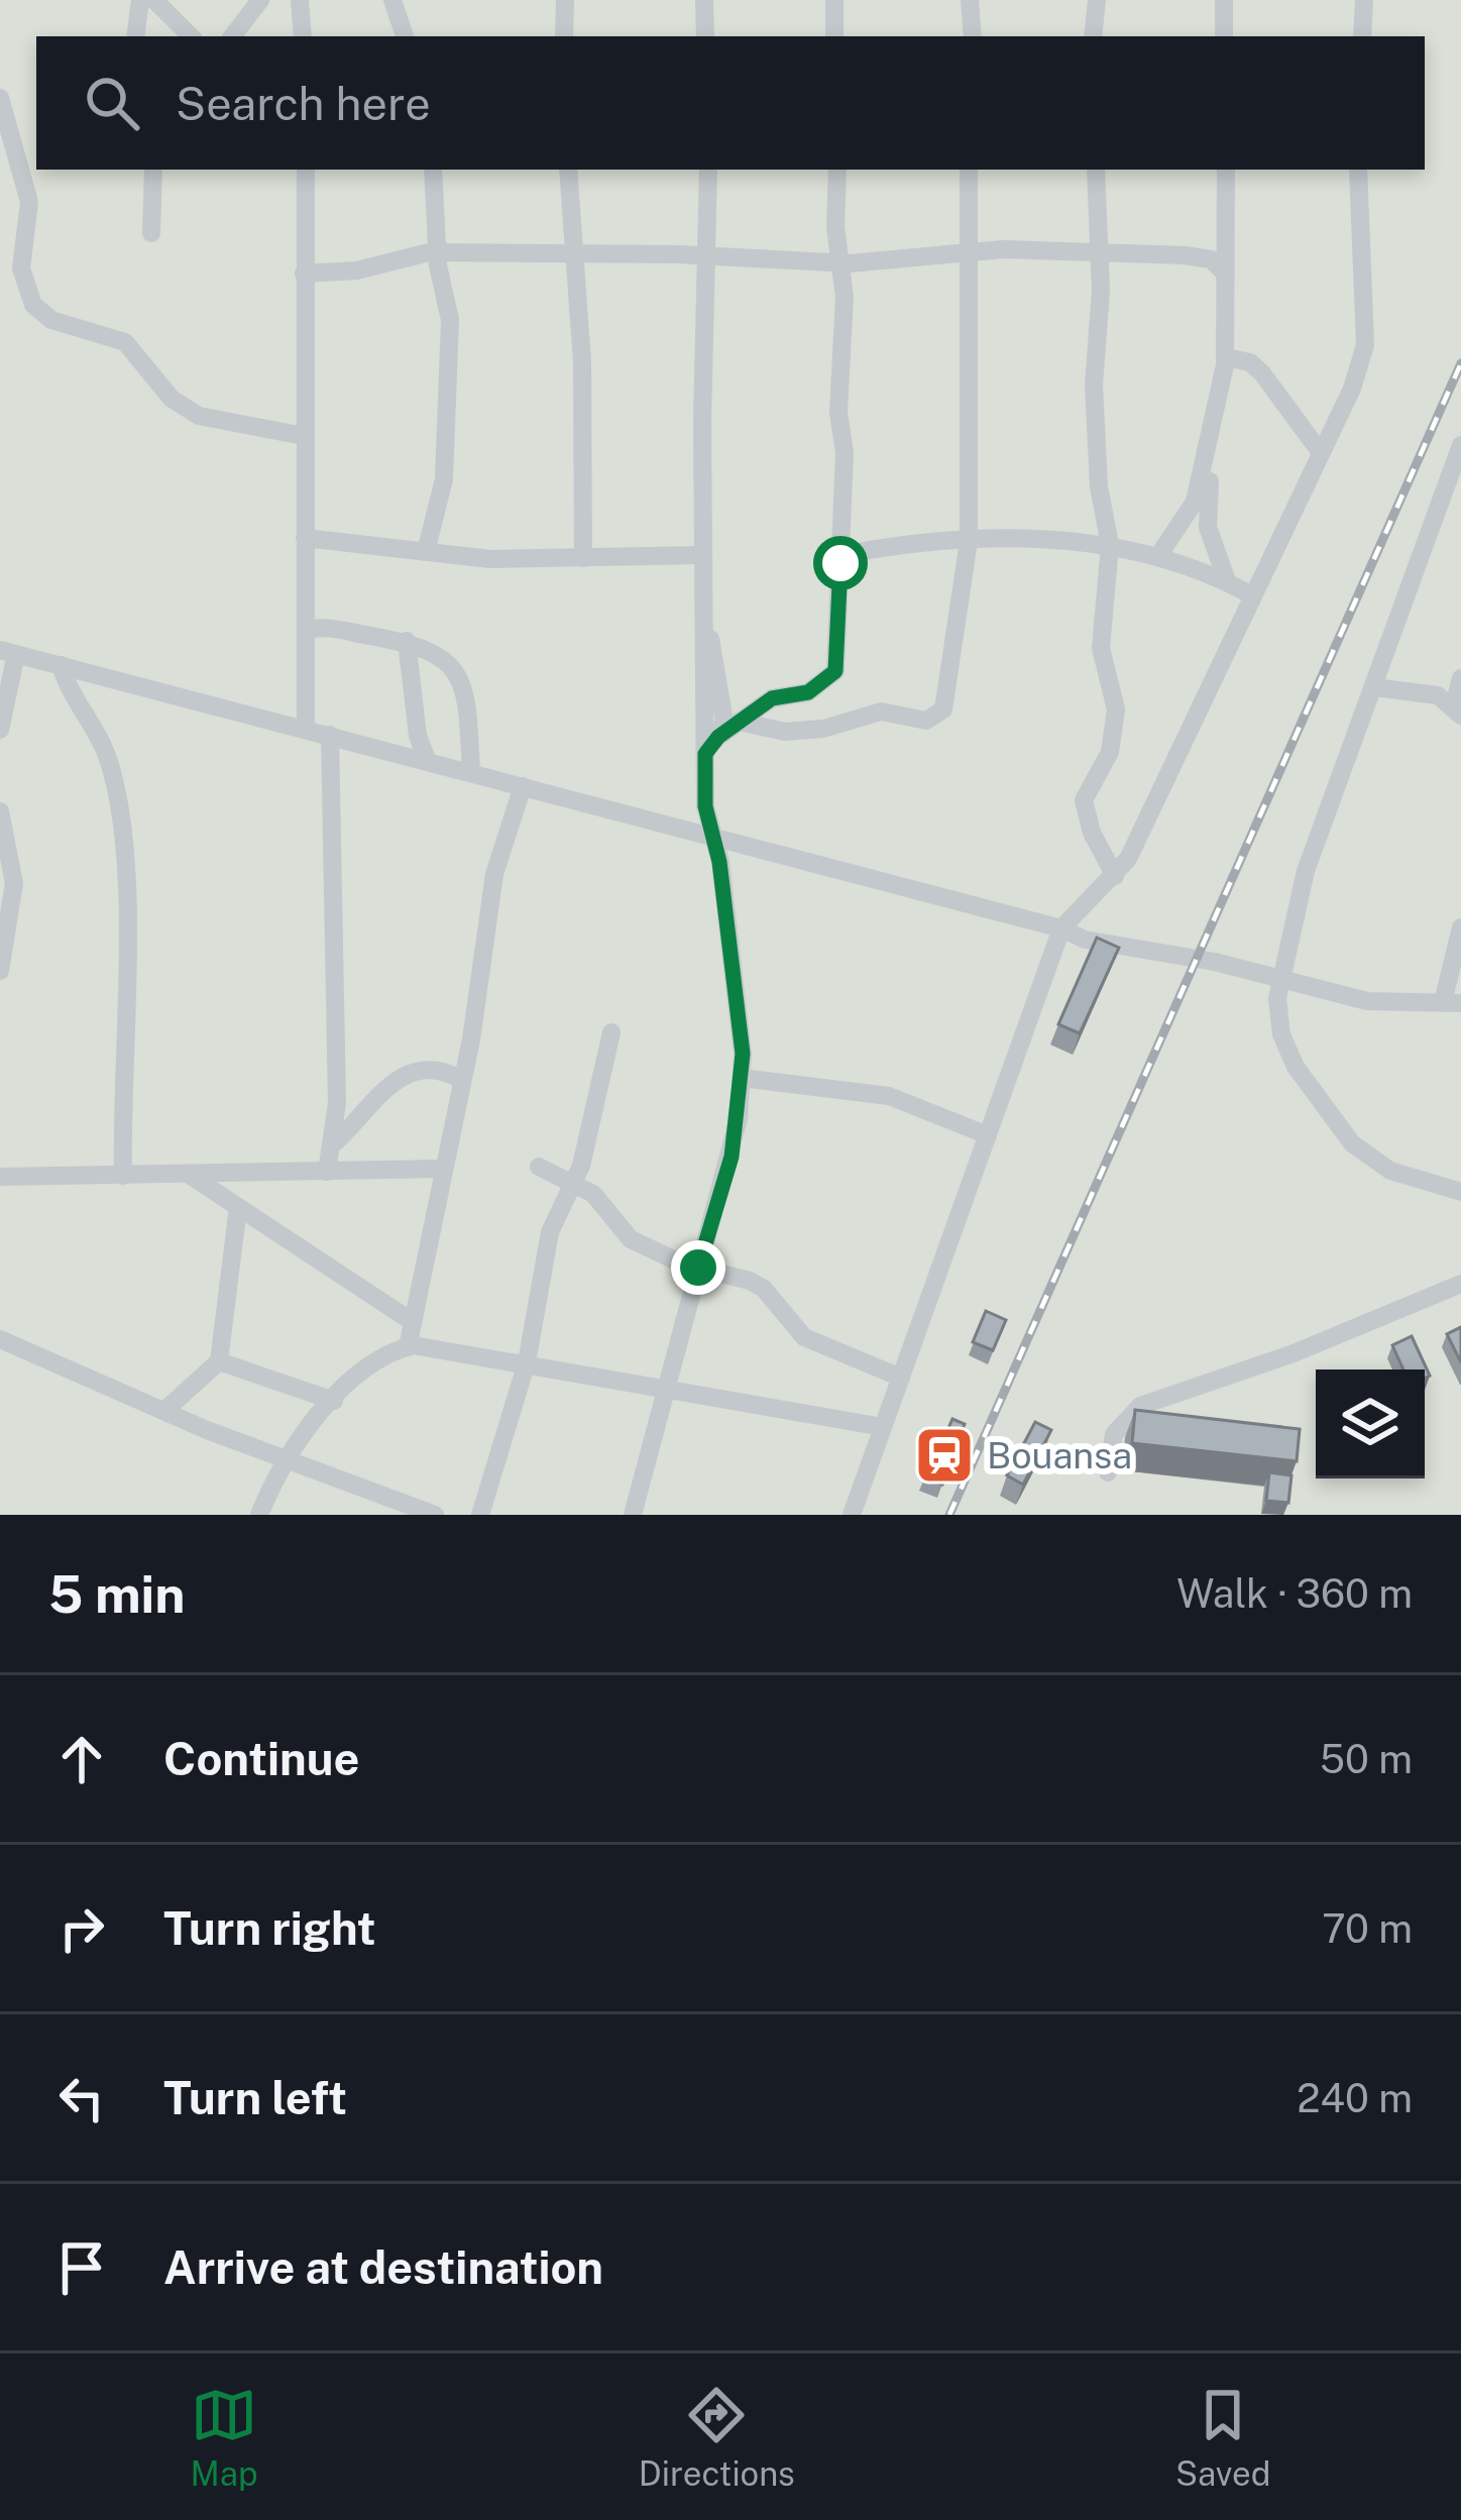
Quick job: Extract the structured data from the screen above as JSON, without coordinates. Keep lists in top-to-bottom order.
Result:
{
  "places": {
    "station": ["Bouansa"]
  },
  "page": {
    "search": "Search here",
    "heading": ["5 min", "Walk · 360 m"],
    "list": [
      ["Continue", "50 m"],
      ["Turn right", "70 m"],
      ["Turn left", "240 m"],
      "Arrive at destination"
    ],
    "nav": ["Map", "Directions", "Saved"]
  }
}
